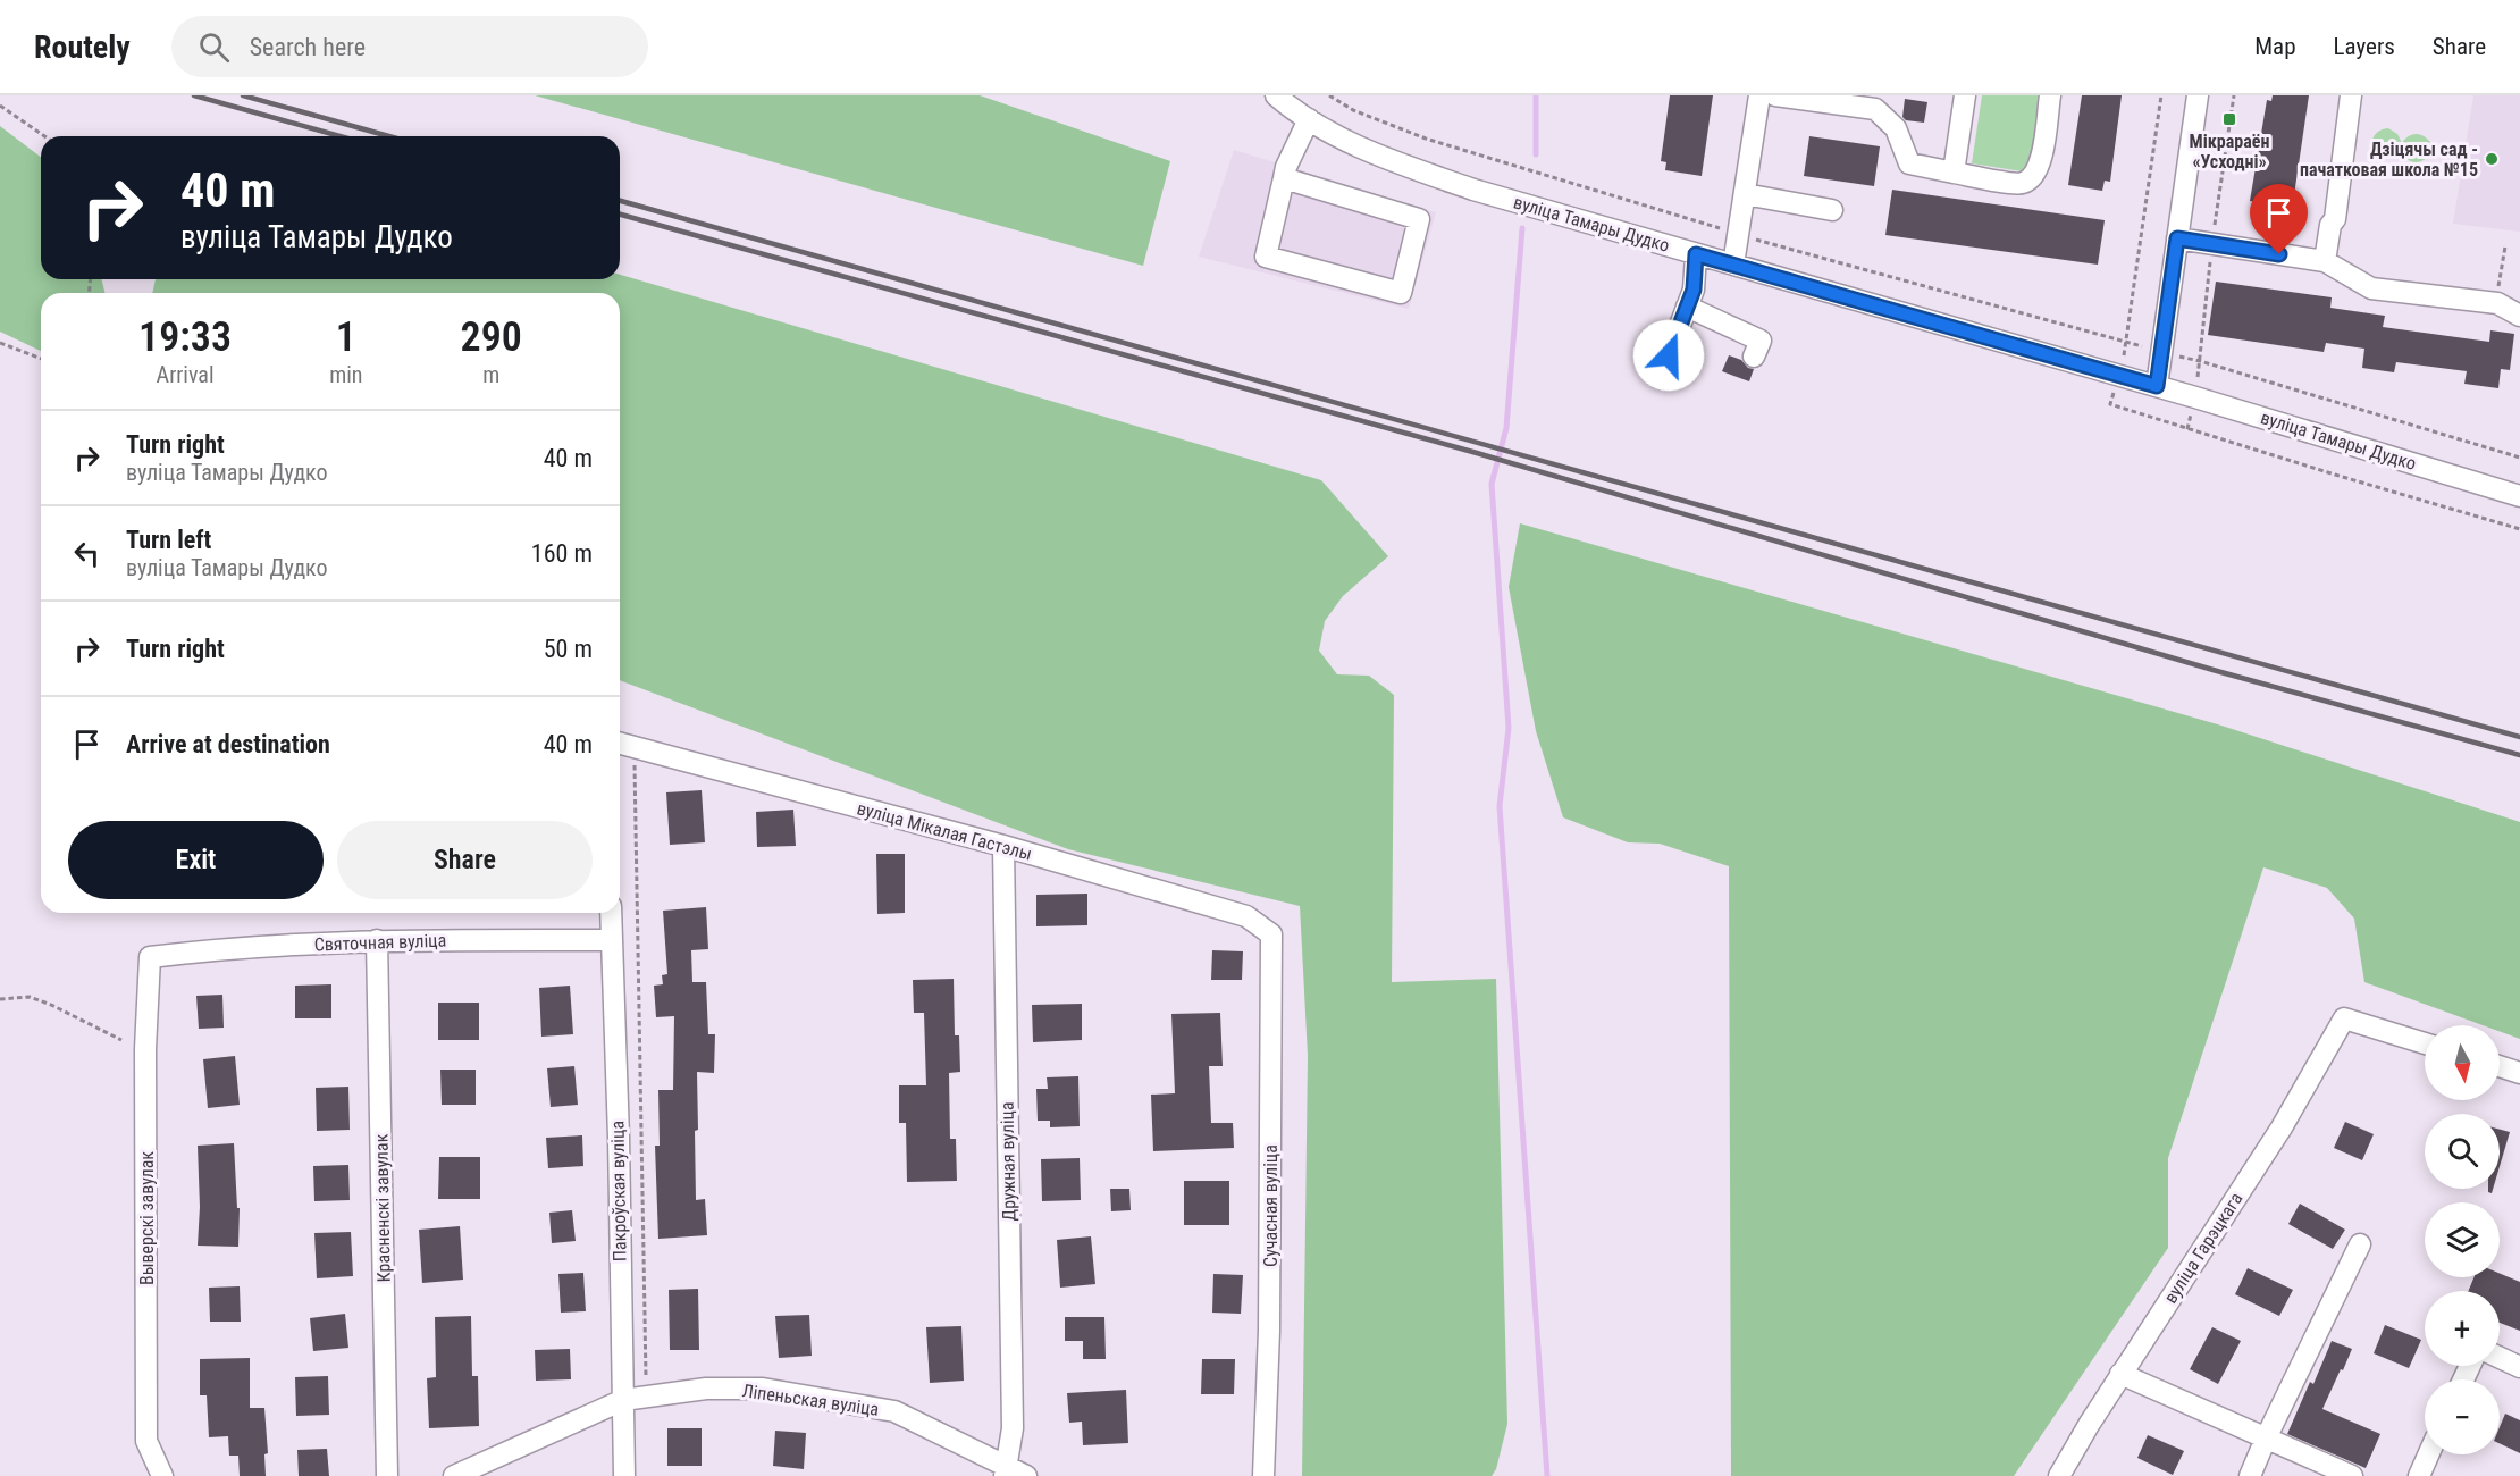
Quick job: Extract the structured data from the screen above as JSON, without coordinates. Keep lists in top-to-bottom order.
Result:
{
  "streets": {
    "street": [
      "вуліца Тамары Дудко",
      "вуліца Мікалая Гастэлы",
      "Святочная вуліца",
      "Дружная вуліца",
      "Пакроўская вуліца",
      "Сучасная вуліца",
      "Красненскі завулак",
      "Выверскі завулак",
      "вуліца Гарэцкага",
      "Ліпеньская вуліца"
    ]
  },
  "crossings": [
    ["вуліца Мікалая Гастэлы", "Дружная вуліца"],
    ["вуліца Мікалая Гастэлы", "Сучасная вуліца"],
    ["Святочная вуліца", "Пакроўская вуліца"],
    ["Святочная вуліца", "Красненскі завулак"],
    ["Святочная вуліца", "Выверскі завулак"],
    ["Дружная вуліца", "Ліпеньская вуліца"],
    ["Пакроўская вуліца", "Ліпеньская вуліца"]
  ],
  "places": {
    "transit": ["Мікрараён «Усходні»"],
    "other": ["Дзіцячы сад - пачатковая школа №15"]
  },
  "north": "bottom",
  "page": {
    "header": "Routely",
    "search": "Search here",
    "nav": ["Map", "Layers", "Share"],
    "turn": ["40 m", "вуліца Тамары Дудко"],
    "eta": [
      "19:33",
      "Arrival",
      "1",
      "min",
      "290",
      "m"
    ],
    "list": [
      {
        "name": "Turn right",
        "note": "вуліца Тамары Дудко",
        "value": "40 m"
      },
      {
        "name": "Turn left",
        "note": "вуліца Тамары Дудко",
        "value": "160 m"
      },
      {
        "name": "Turn right",
        "value": "50 m"
      },
      {
        "name": "Arrive at destination",
        "value": "40 m"
      }
    ],
    "buttons": ["Exit", "Share"],
    "map_buttons": ["+", "−"]
  }
}
